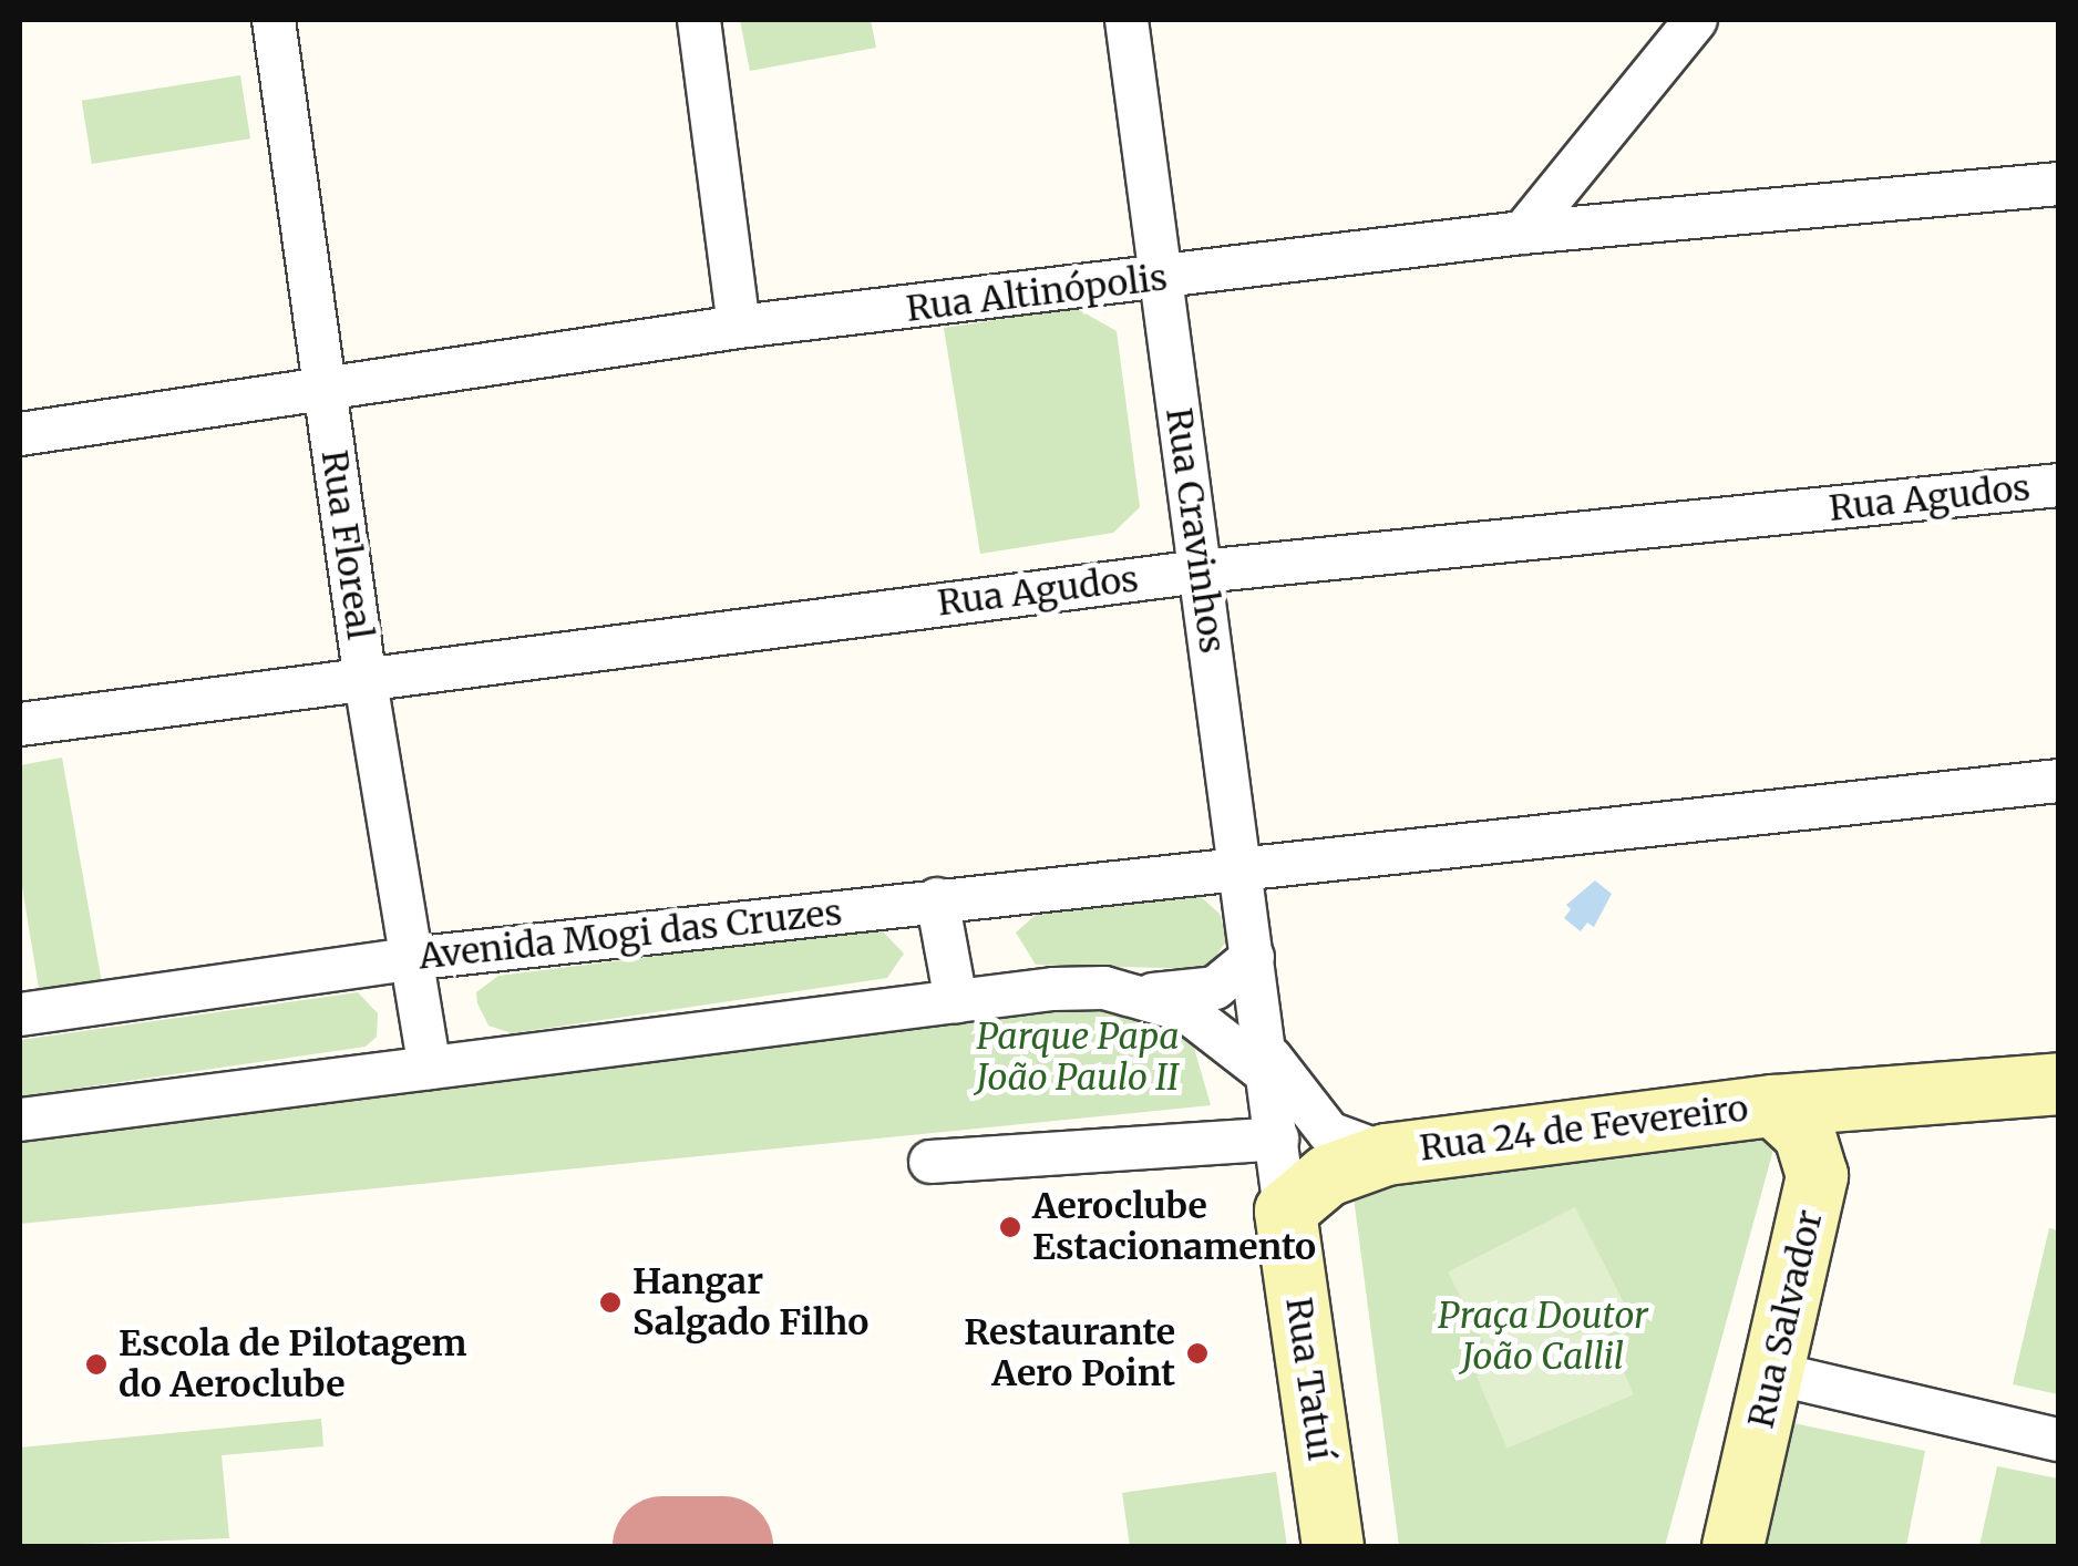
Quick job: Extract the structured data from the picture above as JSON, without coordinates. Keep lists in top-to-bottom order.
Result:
{
  "streets": {
    "main road": ["Rua 24 de Fevereiro", "Rua Salvador", "Rua Tatuí"],
    "street": [
      "Rua Altinópolis",
      "Rua Agudos",
      "Rua Cravinhos",
      "Rua Floreal",
      "Avenida Mogi das Cruzes"
    ]
  },
  "crossings": [
    ["Rua Altinópolis", "Rua Cravinhos"],
    ["Rua Altinópolis", "Rua Floreal"],
    ["Rua Agudos", "Rua Cravinhos"],
    ["Rua Agudos", "Rua Floreal"],
    ["Rua Cravinhos", "Avenida Mogi das Cruzes"],
    ["Rua Cravinhos", "Rua 24 de Fevereiro"],
    ["Rua Cravinhos", "Rua Tatuí"],
    ["Rua Floreal", "Avenida Mogi das Cruzes"],
    ["Rua 24 de Fevereiro", "Rua Salvador"],
    ["Rua 24 de Fevereiro", "Rua Tatuí"]
  ],
  "parks": ["Parque Papa João Paulo II", "Praça Doutor João Callil"],
  "places": [
    "Aeroclube Estacionamento",
    "Hangar Salgado Filho",
    "Restaurante Aero Point",
    "Escola de Pilotagem do Aeroclube"
  ]
}
